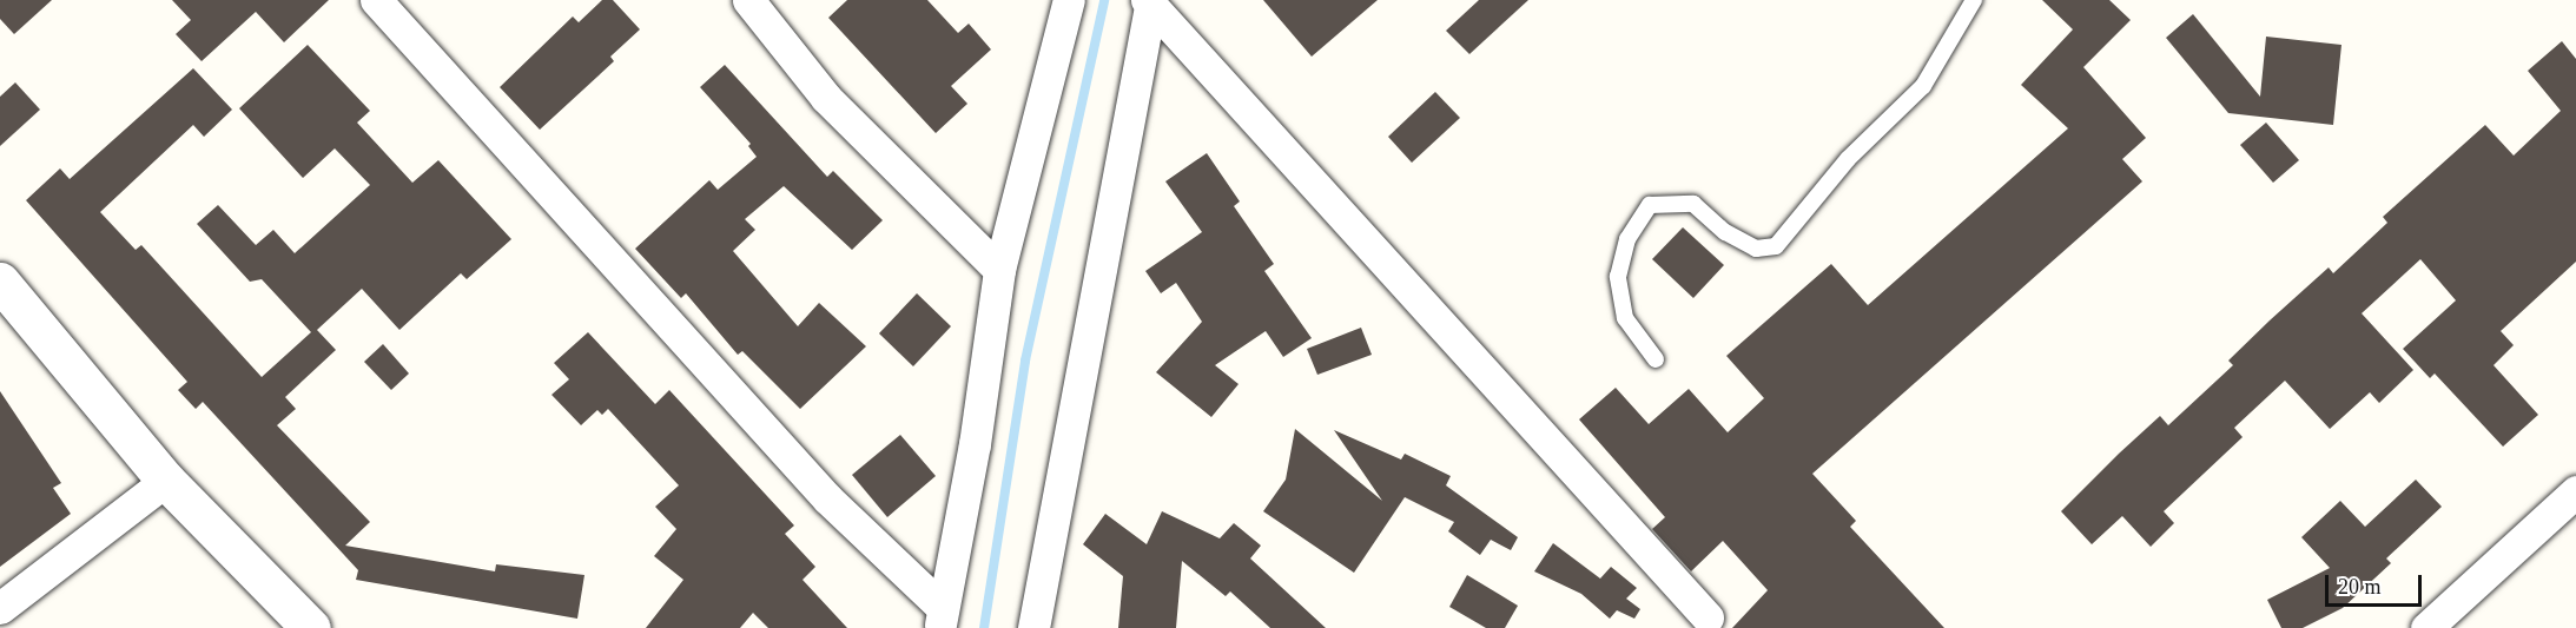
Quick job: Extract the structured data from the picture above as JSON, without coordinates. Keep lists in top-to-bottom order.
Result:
{
  "scale_bar": "20 m"
}
